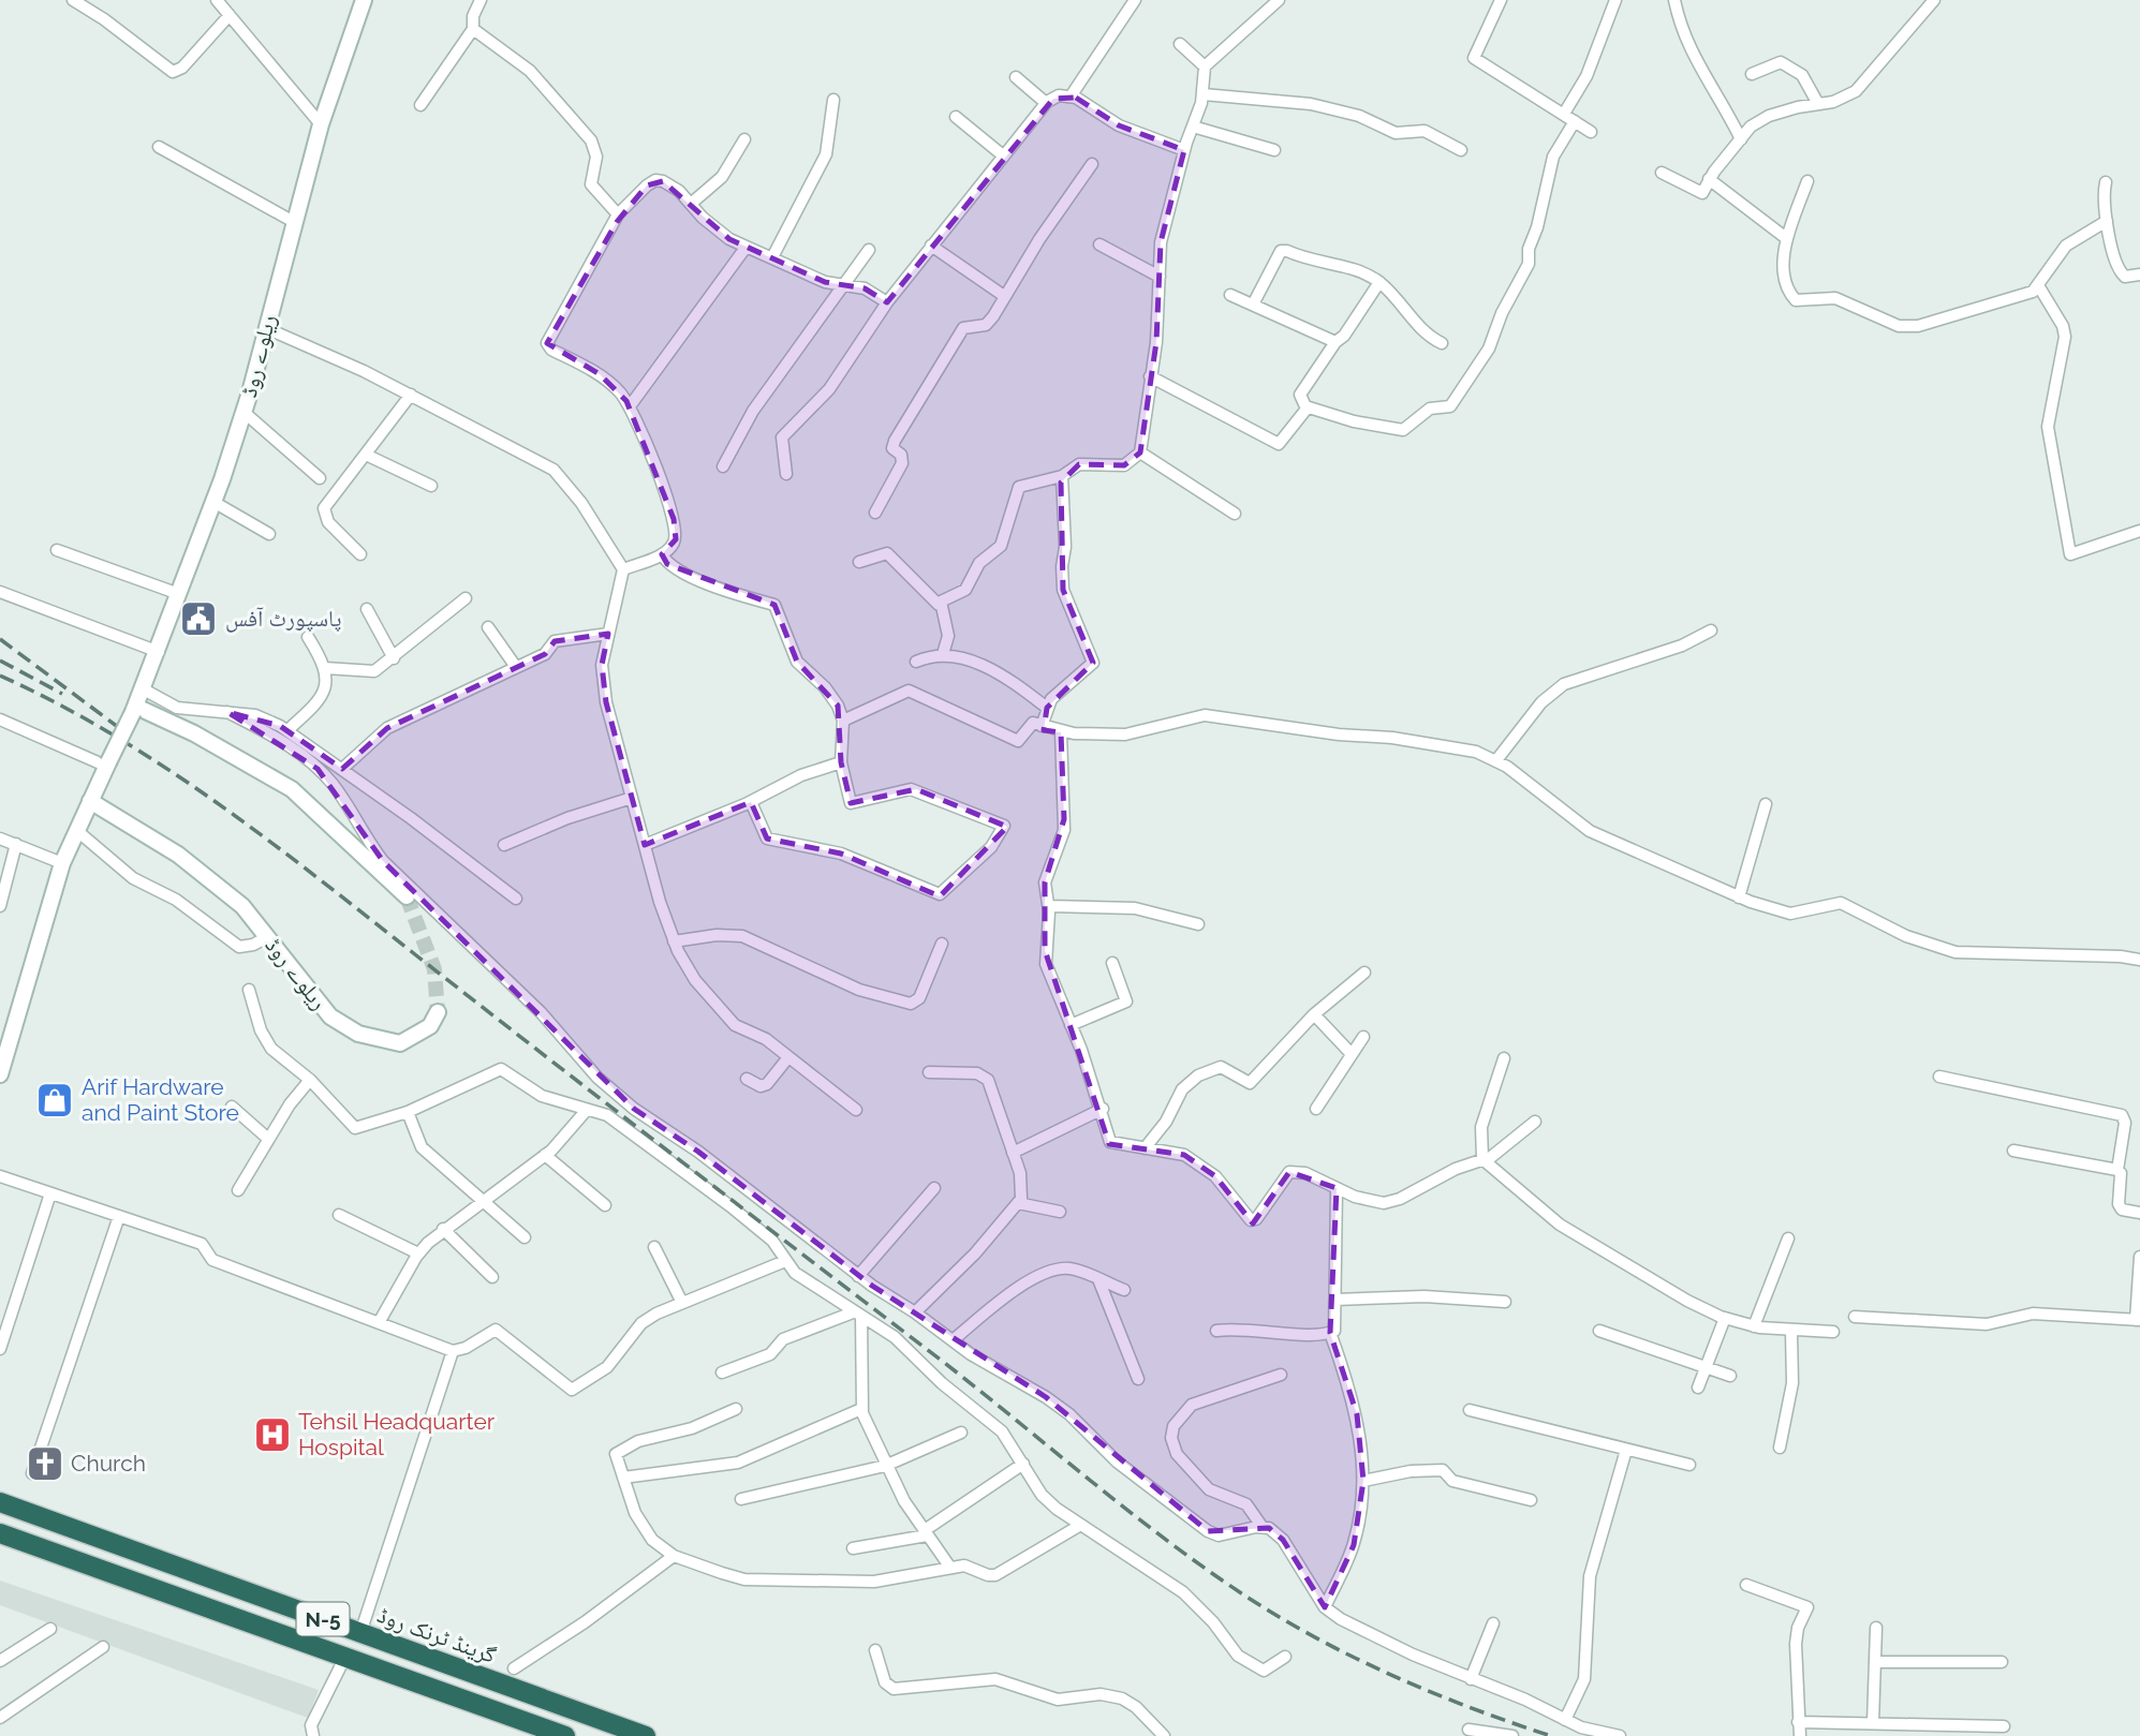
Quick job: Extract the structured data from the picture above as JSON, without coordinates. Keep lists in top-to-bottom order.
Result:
{
  "streets": {
    "highway": ["N-5", "گرینڈ ٹرنک روڈ"],
    "main road": ["ریلوے روڈ"]
  },
  "places": {
    "public building": ["پاسپورٹ آفس"],
    "shop": ["Arif Hardware and Paint Store"],
    "hospital": ["Tehsil Headquarter Hospital"],
    "church": ["Church"]
  }
}
